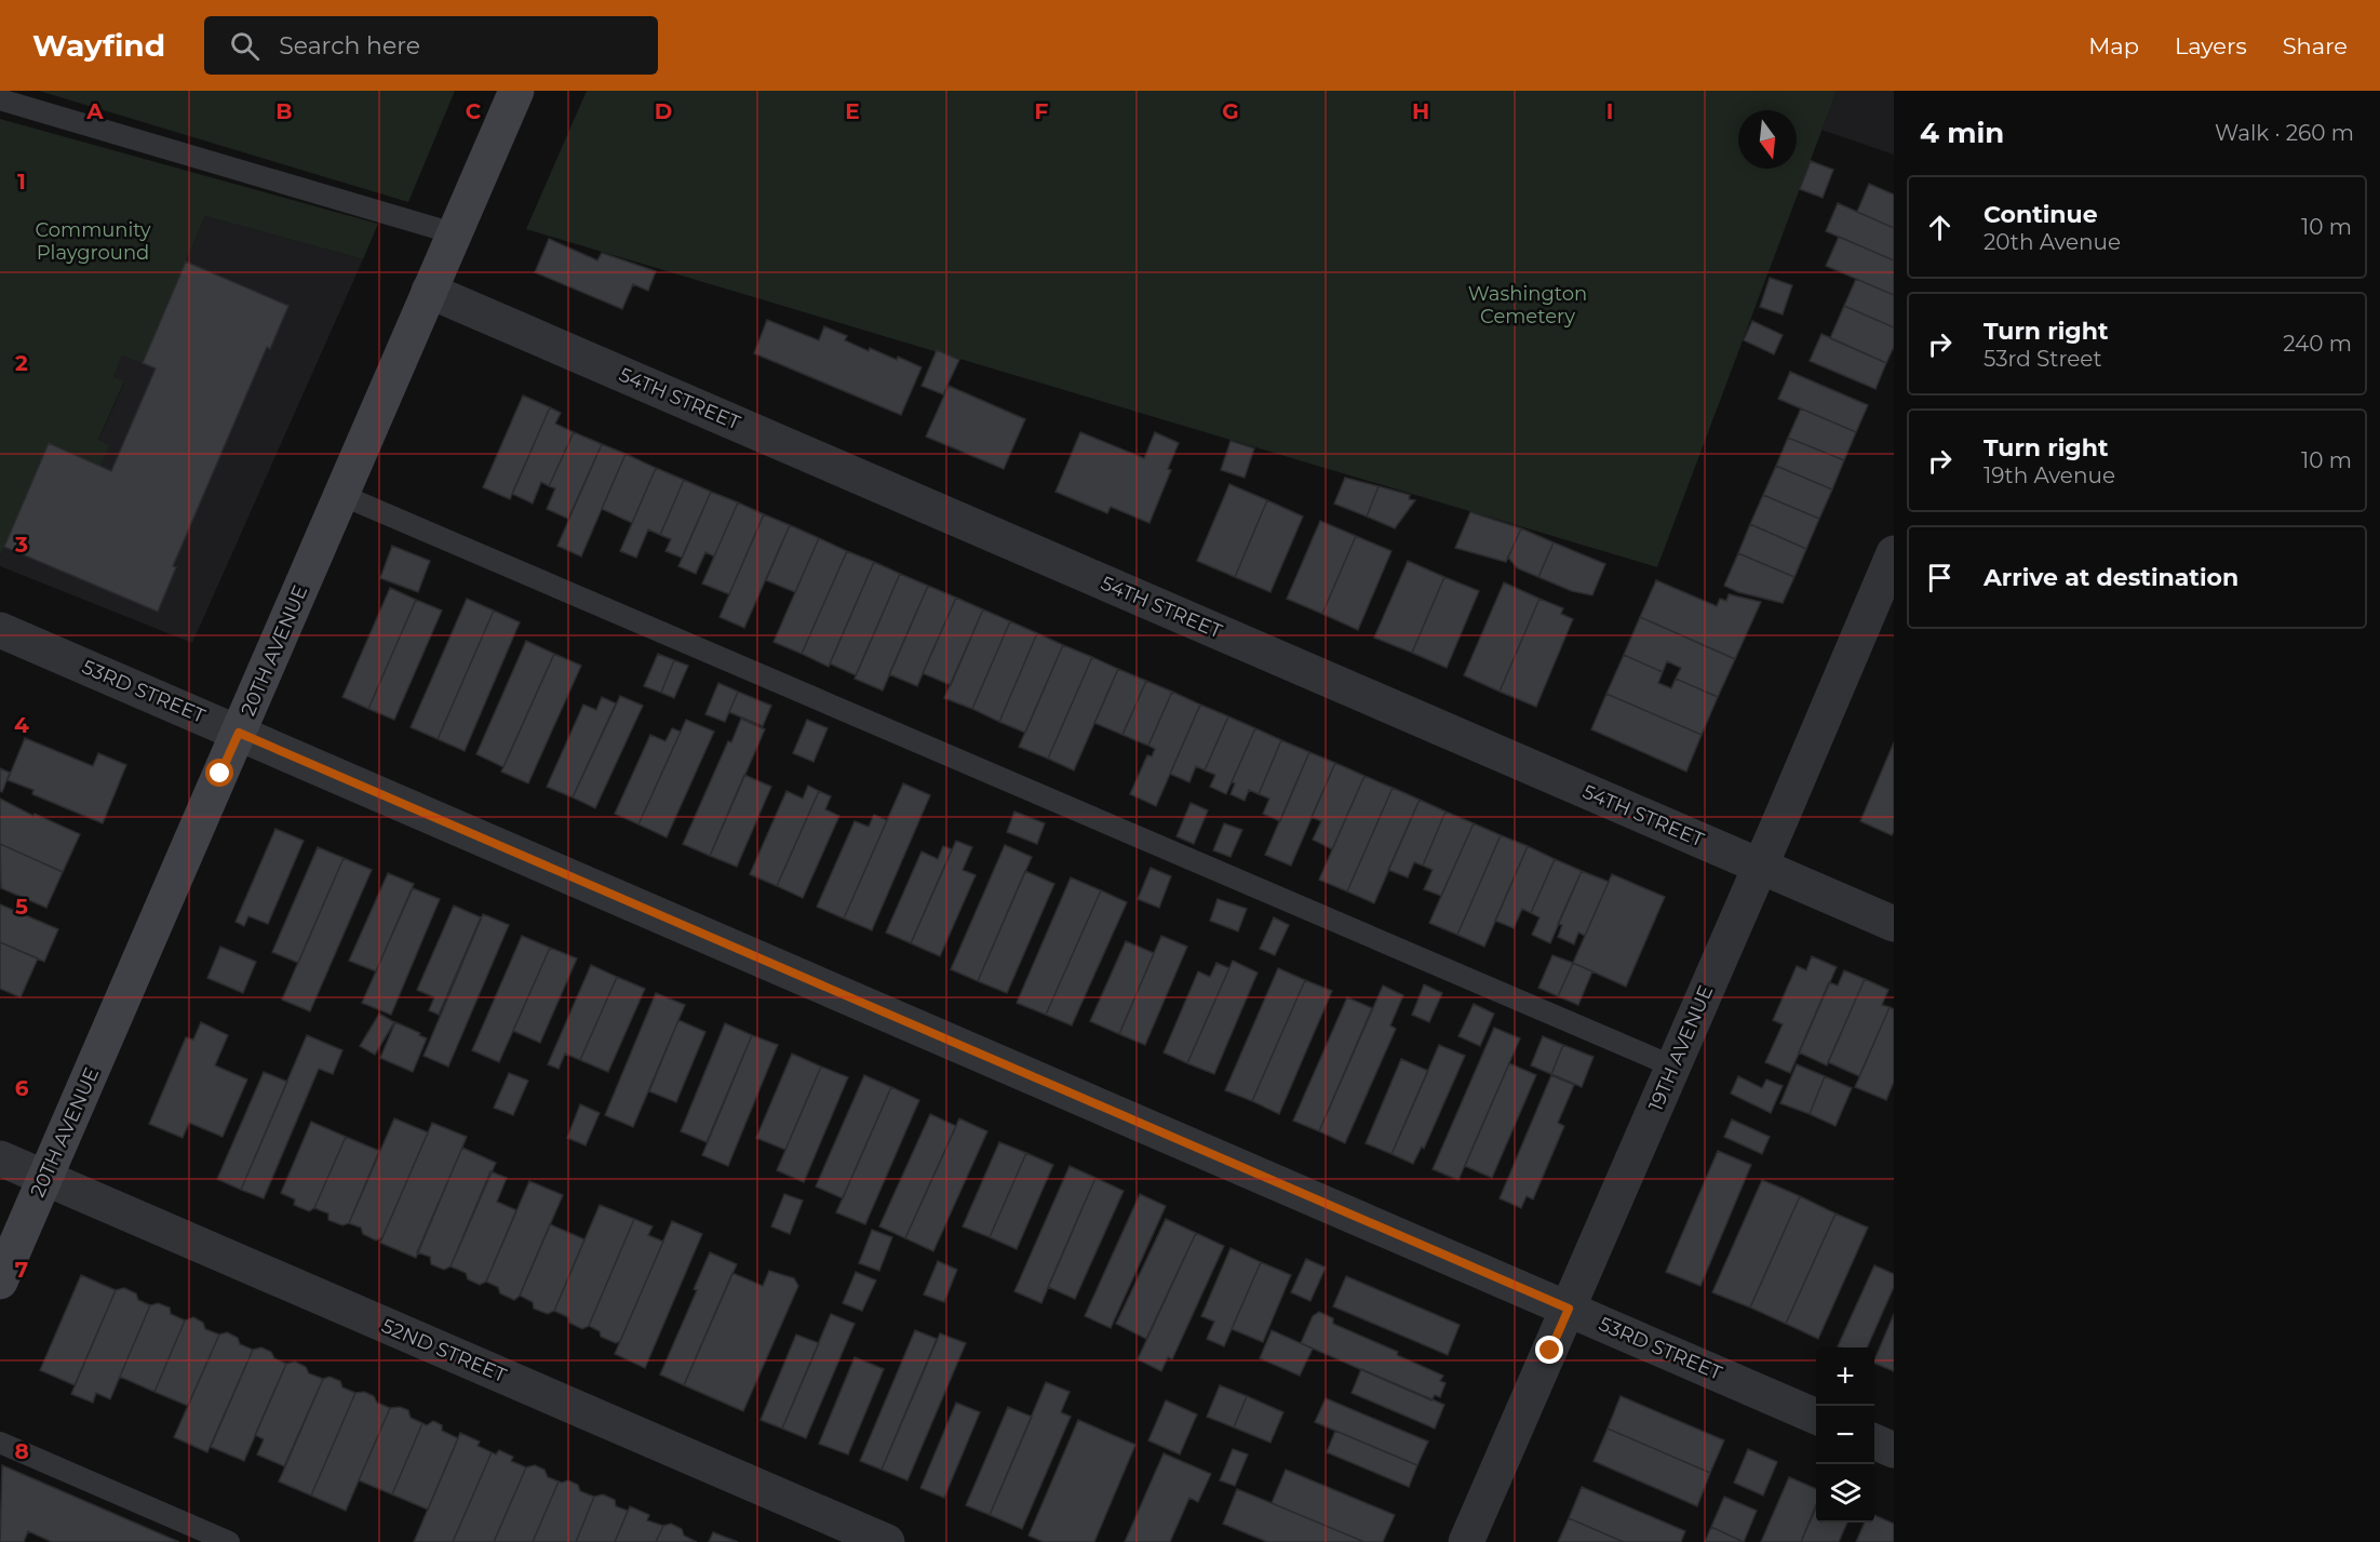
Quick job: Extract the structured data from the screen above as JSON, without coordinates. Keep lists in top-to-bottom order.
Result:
{
  "streets": {
    "street": [
      "54TH STREET",
      "20TH AVENUE",
      "53RD STREET",
      "19TH AVENUE",
      "52ND STREET"
    ]
  },
  "crossings": [
    ["54TH STREET", "20TH AVENUE"],
    ["54TH STREET", "19TH AVENUE"],
    ["20TH AVENUE", "53RD STREET"],
    ["20TH AVENUE", "52ND STREET"],
    ["53RD STREET", "19TH AVENUE"]
  ],
  "parks": ["Community Playground", "Washington Cemetery"],
  "north": "bottom",
  "page": {
    "header": "Wayfind",
    "search": "Search here",
    "nav": ["Map", "Layers", "Share"],
    "heading": ["4 min", "Walk · 260 m"],
    "list": [
      ["Continue", "20th Avenue", "10 m"],
      ["Turn right", "53rd Street", "240 m"],
      ["Turn right", "19th Avenue", "10 m"],
      "Arrive at destination"
    ],
    "map_buttons": ["+", "−"]
  },
  "grid": {
    "columns": [
      "A",
      "B",
      "C",
      "D",
      "E",
      "F",
      "G",
      "H",
      "I"
    ],
    "rows": [
      "1",
      "2",
      "3",
      "4",
      "5",
      "6",
      "7",
      "8"
    ]
  }
}
